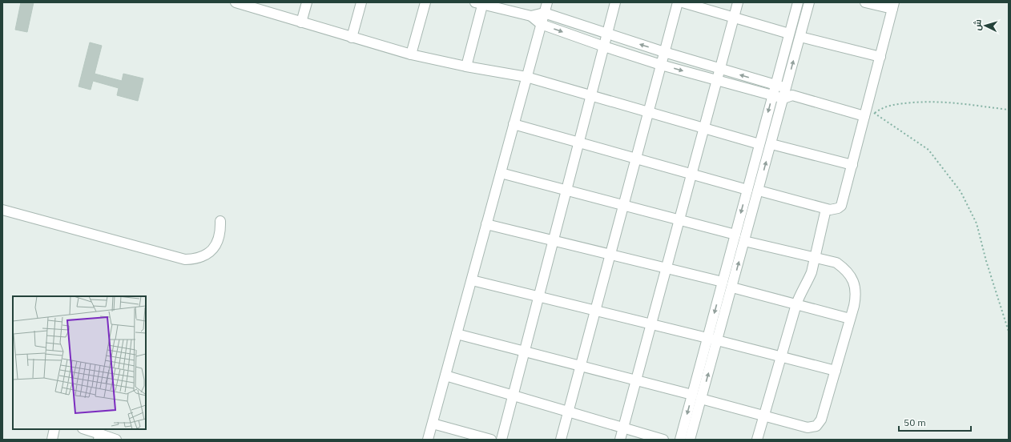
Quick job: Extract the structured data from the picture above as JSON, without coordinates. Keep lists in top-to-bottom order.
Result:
{
  "scale_bar": "50 m",
  "north": "left"
}
